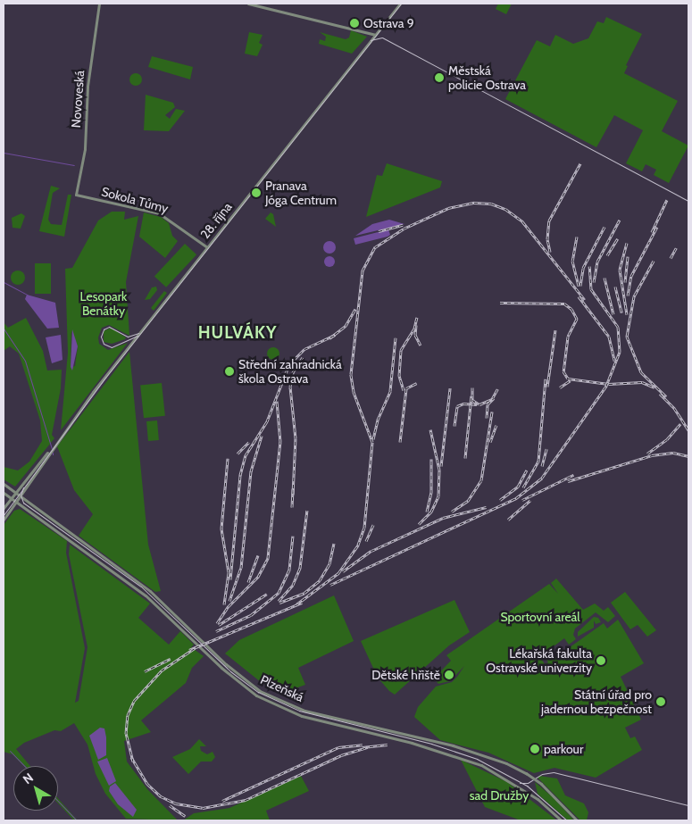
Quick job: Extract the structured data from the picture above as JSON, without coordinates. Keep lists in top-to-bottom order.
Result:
{
  "streets": {
    "main road": [
      "Novoveská",
      "Sokola Tůmy",
      "28. října",
      "Plzeňská"
    ]
  },
  "crossings": [
    ["Novoveská", "Sokola Tůmy"],
    ["Sokola Tůmy", "28. října"],
    ["28. října", "Plzeňská"]
  ],
  "districts": ["HULVÁKY"],
  "parks": ["Lesopark Benátky", "Sportovní areál", "sad Družby"],
  "places": [
    "Ostrava 9",
    "Městská policie Ostrava",
    "Pranava Jóga Centrum",
    "Střední zahradnická škola Ostrava",
    "Lékařská fakulta Ostravské univerzity",
    "Dětské hřiště",
    "Státní úřad pro jadernou bezpečnost",
    "parkour"
  ],
  "north": "top left"
}
